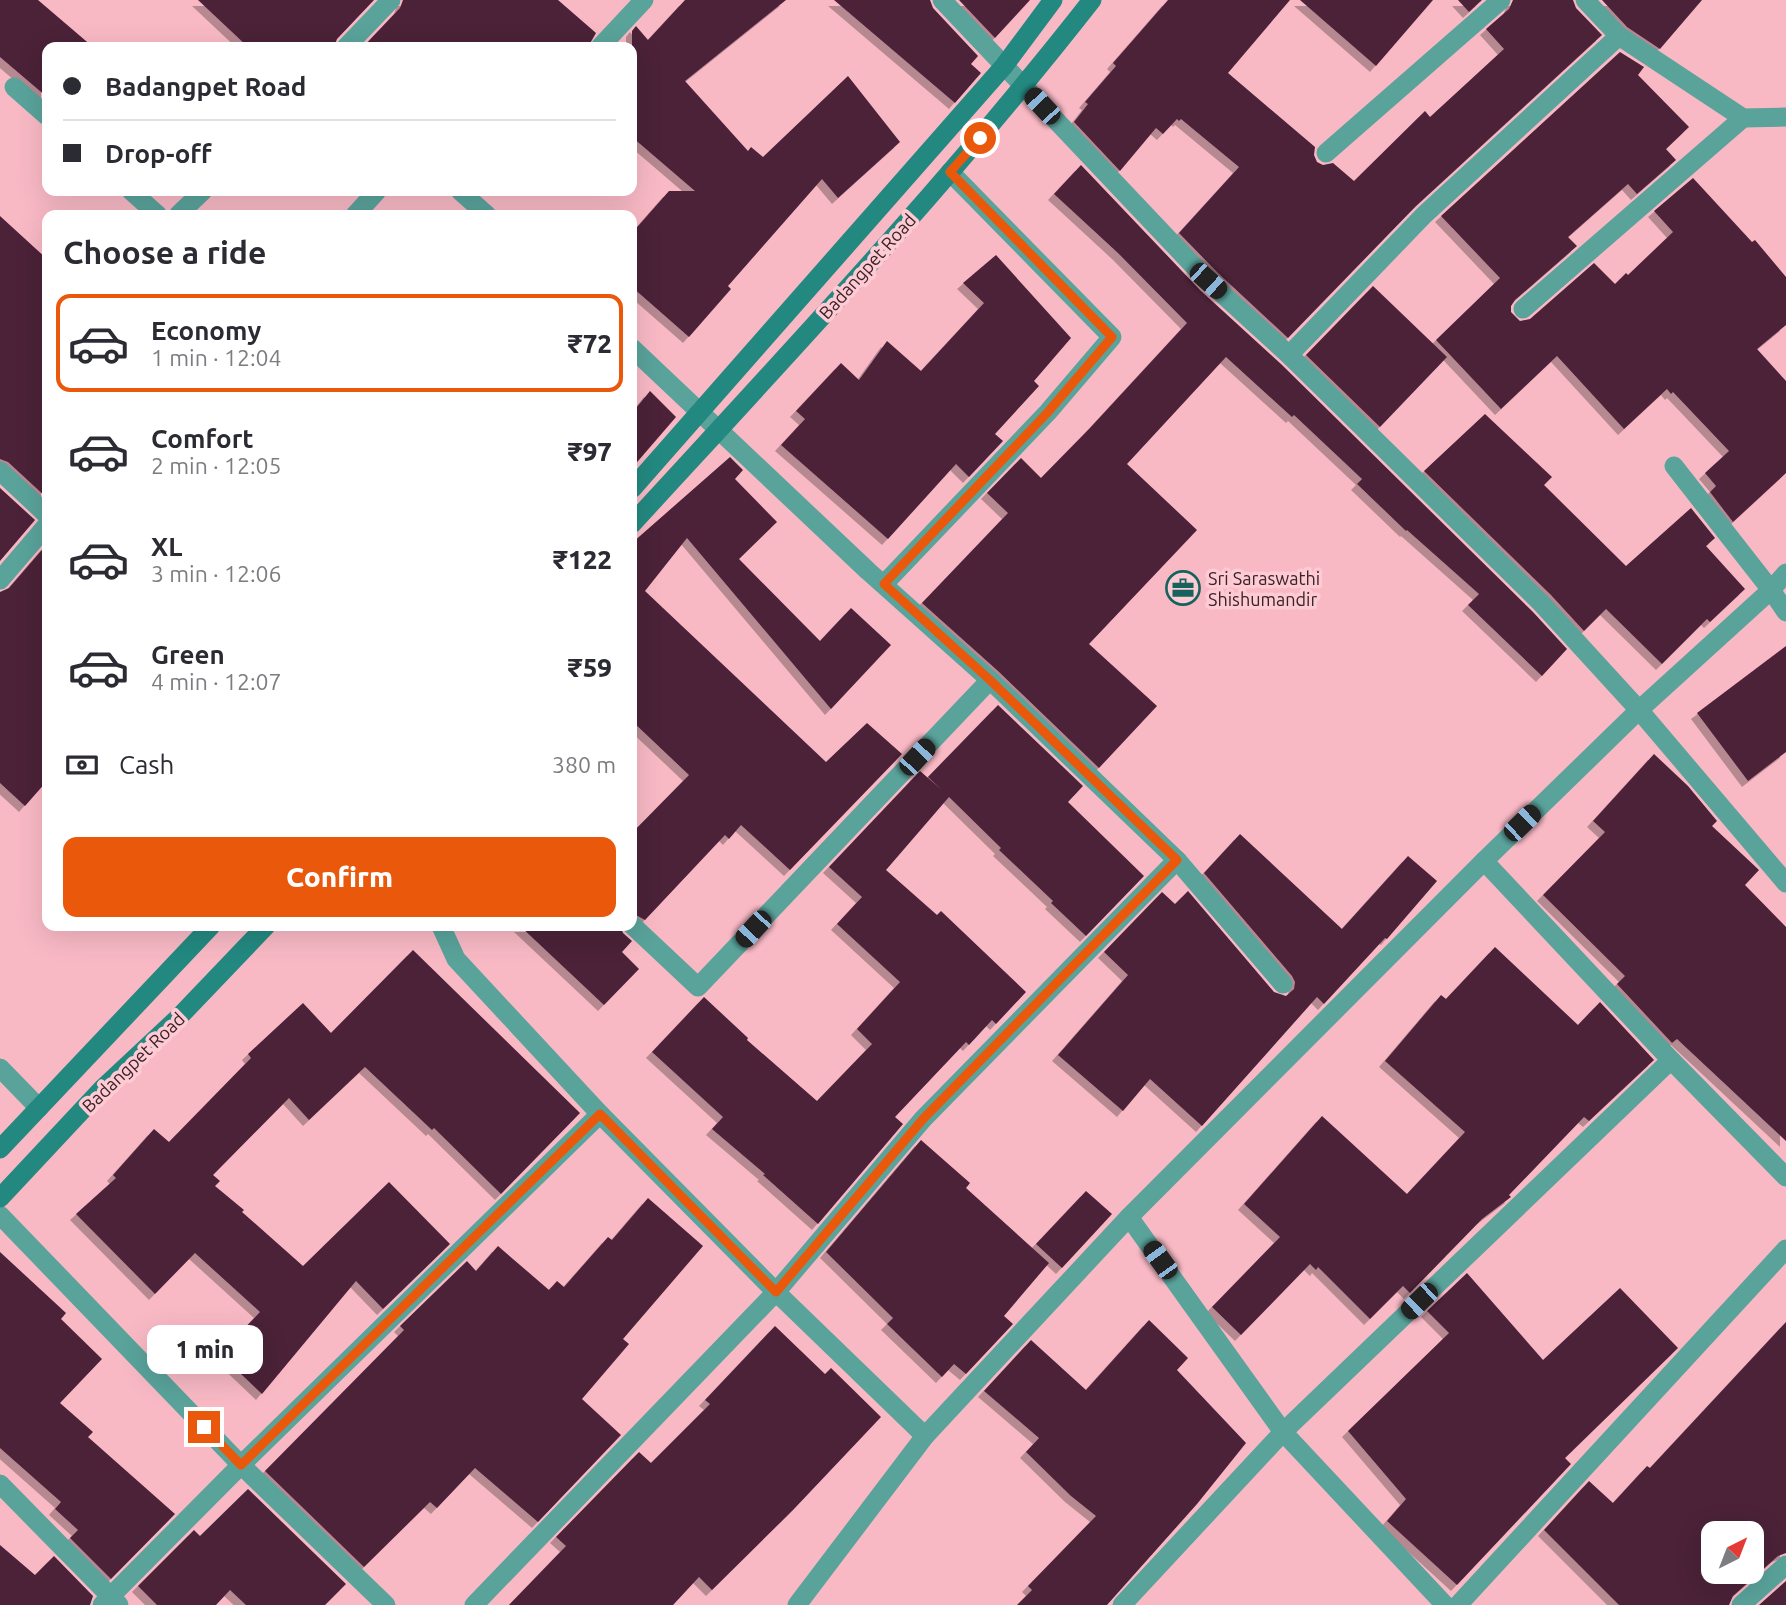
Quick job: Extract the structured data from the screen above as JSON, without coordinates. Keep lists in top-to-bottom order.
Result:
{
  "streets": {
    "main road": ["Badangpet Road"]
  },
  "places": {
    "office": ["Sri Saraswathi Shishumandir"]
  },
  "north": "top right",
  "page": {
    "banner": ["Badangpet Road", "Drop-off"],
    "heading": "Choose a ride",
    "list": [
      {
        "name": "Economy",
        "note": "1 min · 12:04",
        "value": "₹72"
      },
      {
        "name": "Comfort",
        "note": "2 min · 12:05",
        "value": "₹97"
      },
      {
        "name": "XL",
        "note": "3 min · 12:06",
        "value": "₹122"
      },
      {
        "name": "Green",
        "note": "4 min · 12:07",
        "value": "₹59"
      }
    ],
    "pay": ["Cash", "380 m"],
    "buttons": "Confirm",
    "bubble": "1 min"
  }
}
